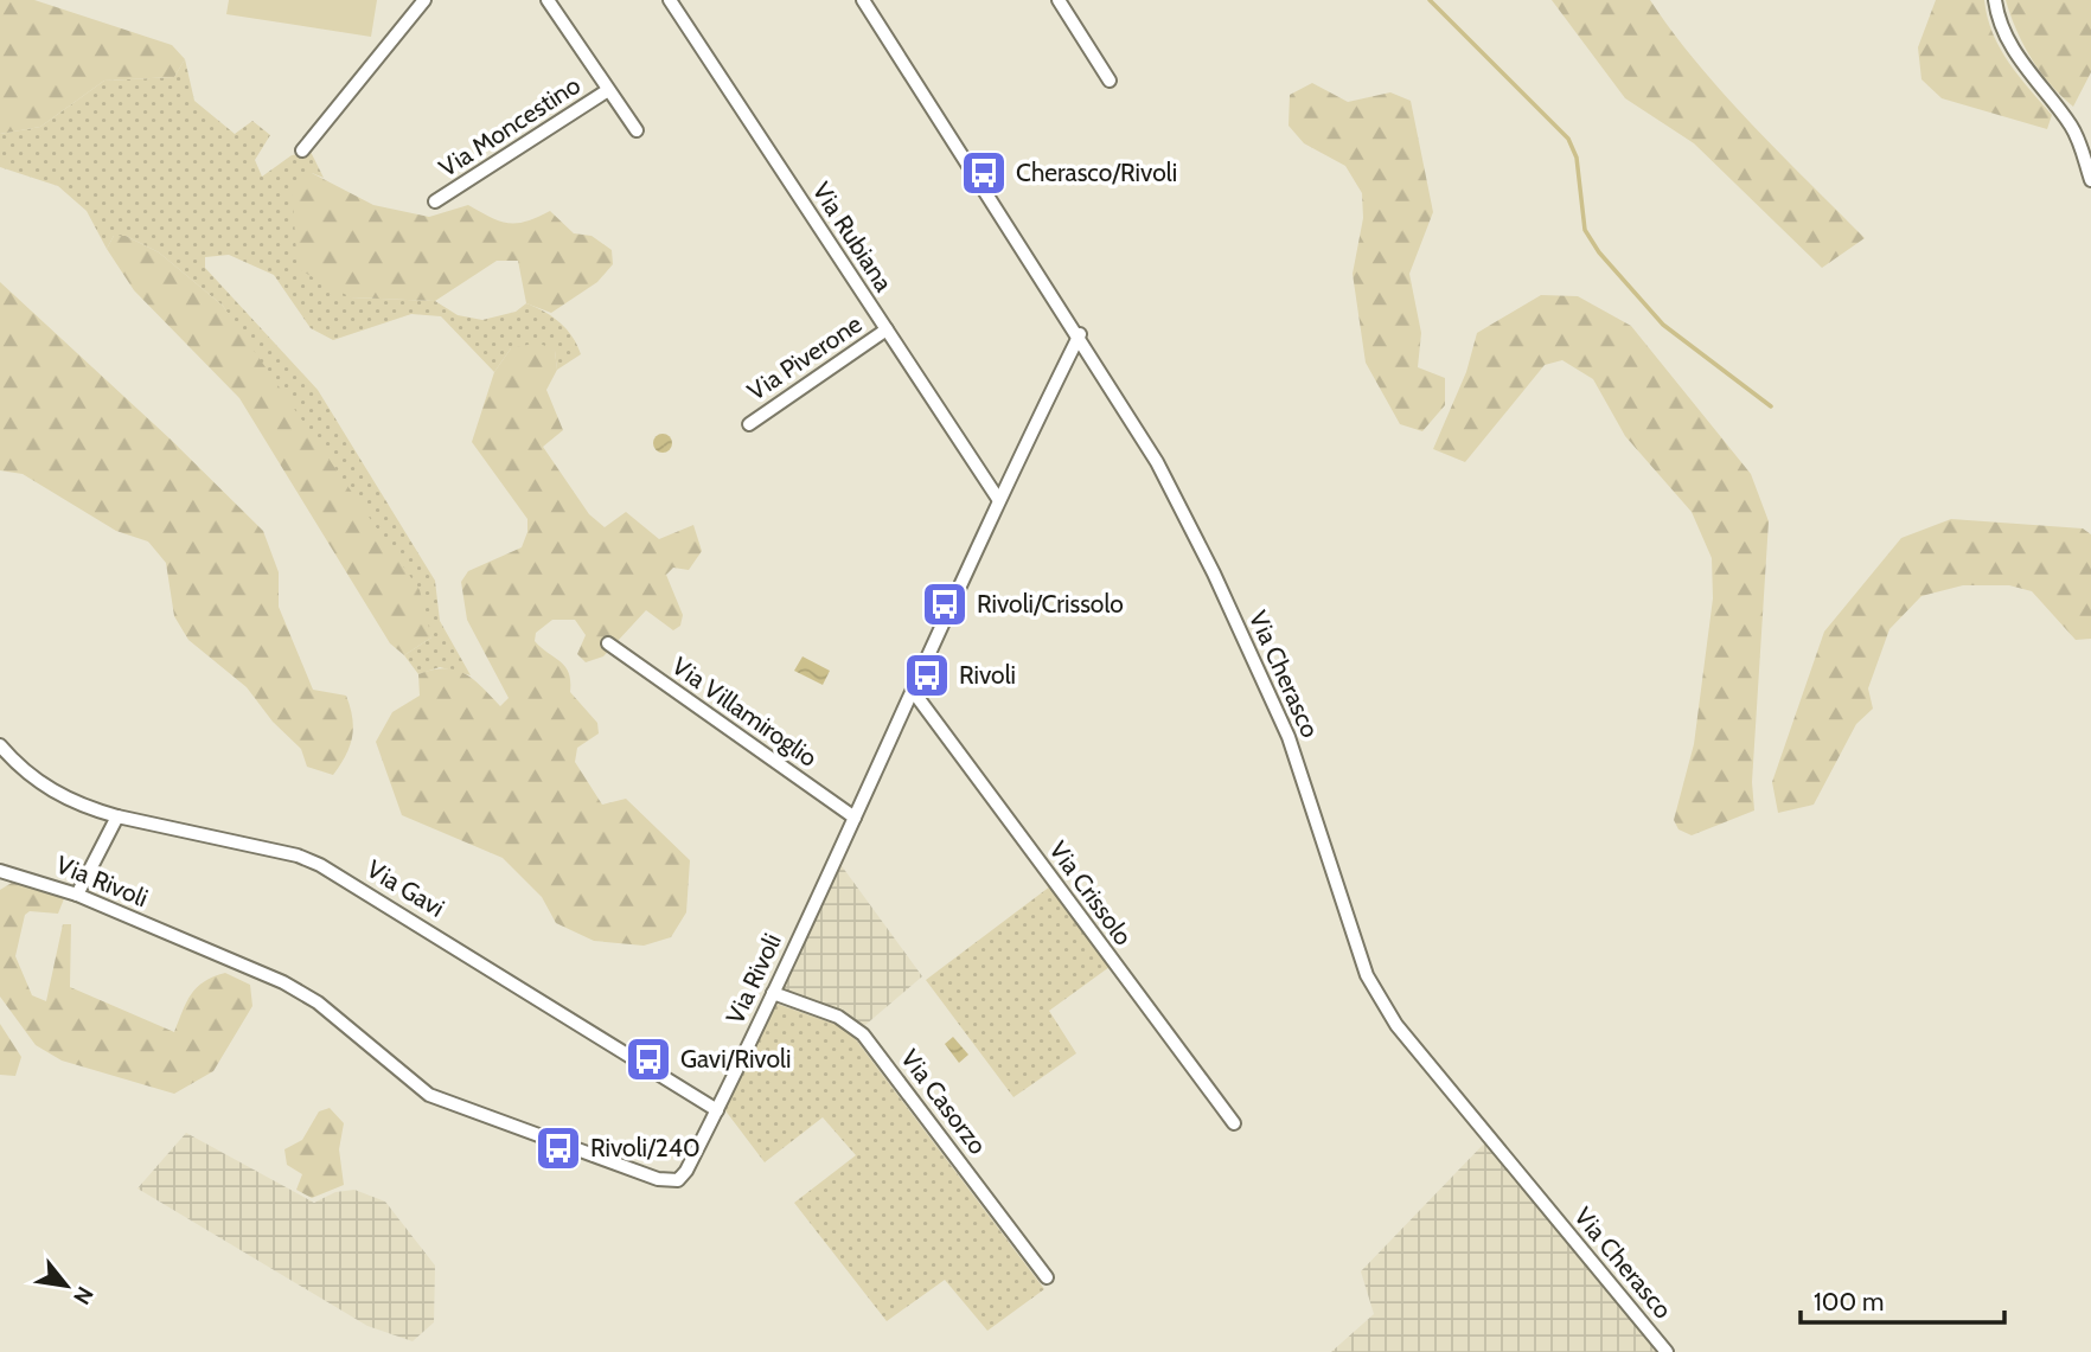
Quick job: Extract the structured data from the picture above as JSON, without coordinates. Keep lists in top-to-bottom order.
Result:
{
  "streets": {
    "street": [
      "Via Moncestino",
      "Via Rubiana",
      "Via Piverone",
      "Via Cherasco",
      "Via Villamiroglio",
      "Via Rivoli",
      "Via Gavi",
      "Via Crissolo",
      "Via Casorzo"
    ]
  },
  "crossings": [
    ["Via Rubiana", "Via Piverone"],
    ["Via Rubiana", "Via Rivoli"],
    ["Via Cherasco", "Via Rivoli"],
    ["Via Villamiroglio", "Via Rivoli"],
    ["Via Rivoli", "Via Gavi"],
    ["Via Rivoli", "Via Crissolo"],
    ["Via Rivoli", "Via Casorzo"]
  ],
  "places": {
    "bus stop": [
      "Cherasco/Rivoli",
      "Rivoli/Crissolo",
      "Rivoli",
      "Gavi/Rivoli",
      "Rivoli/240"
    ]
  },
  "scale_bar": "100 m",
  "north": "bottom right"
}
